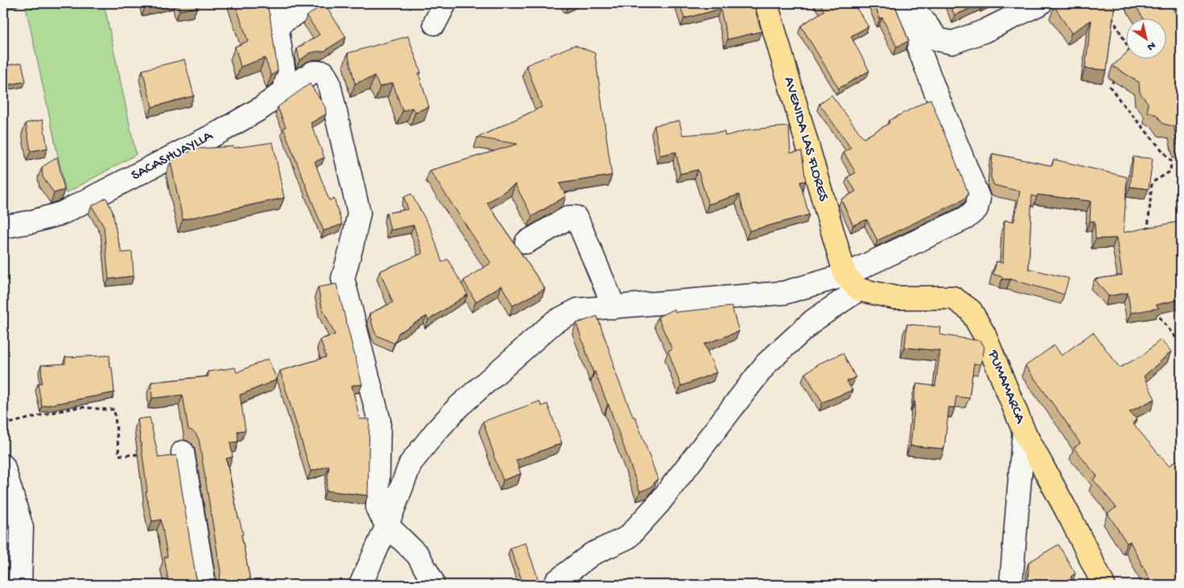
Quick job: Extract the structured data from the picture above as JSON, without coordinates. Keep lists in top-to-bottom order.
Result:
{
  "streets": {
    "main road": ["AVENIDA LAS FLORES", "PUMAMARCA"],
    "street": ["SACASHUAYLLA"]
  },
  "crossings": [
    ["AVENIDA LAS FLORES", "PUMAMARCA"]
  ],
  "north": "bottom right"
}
